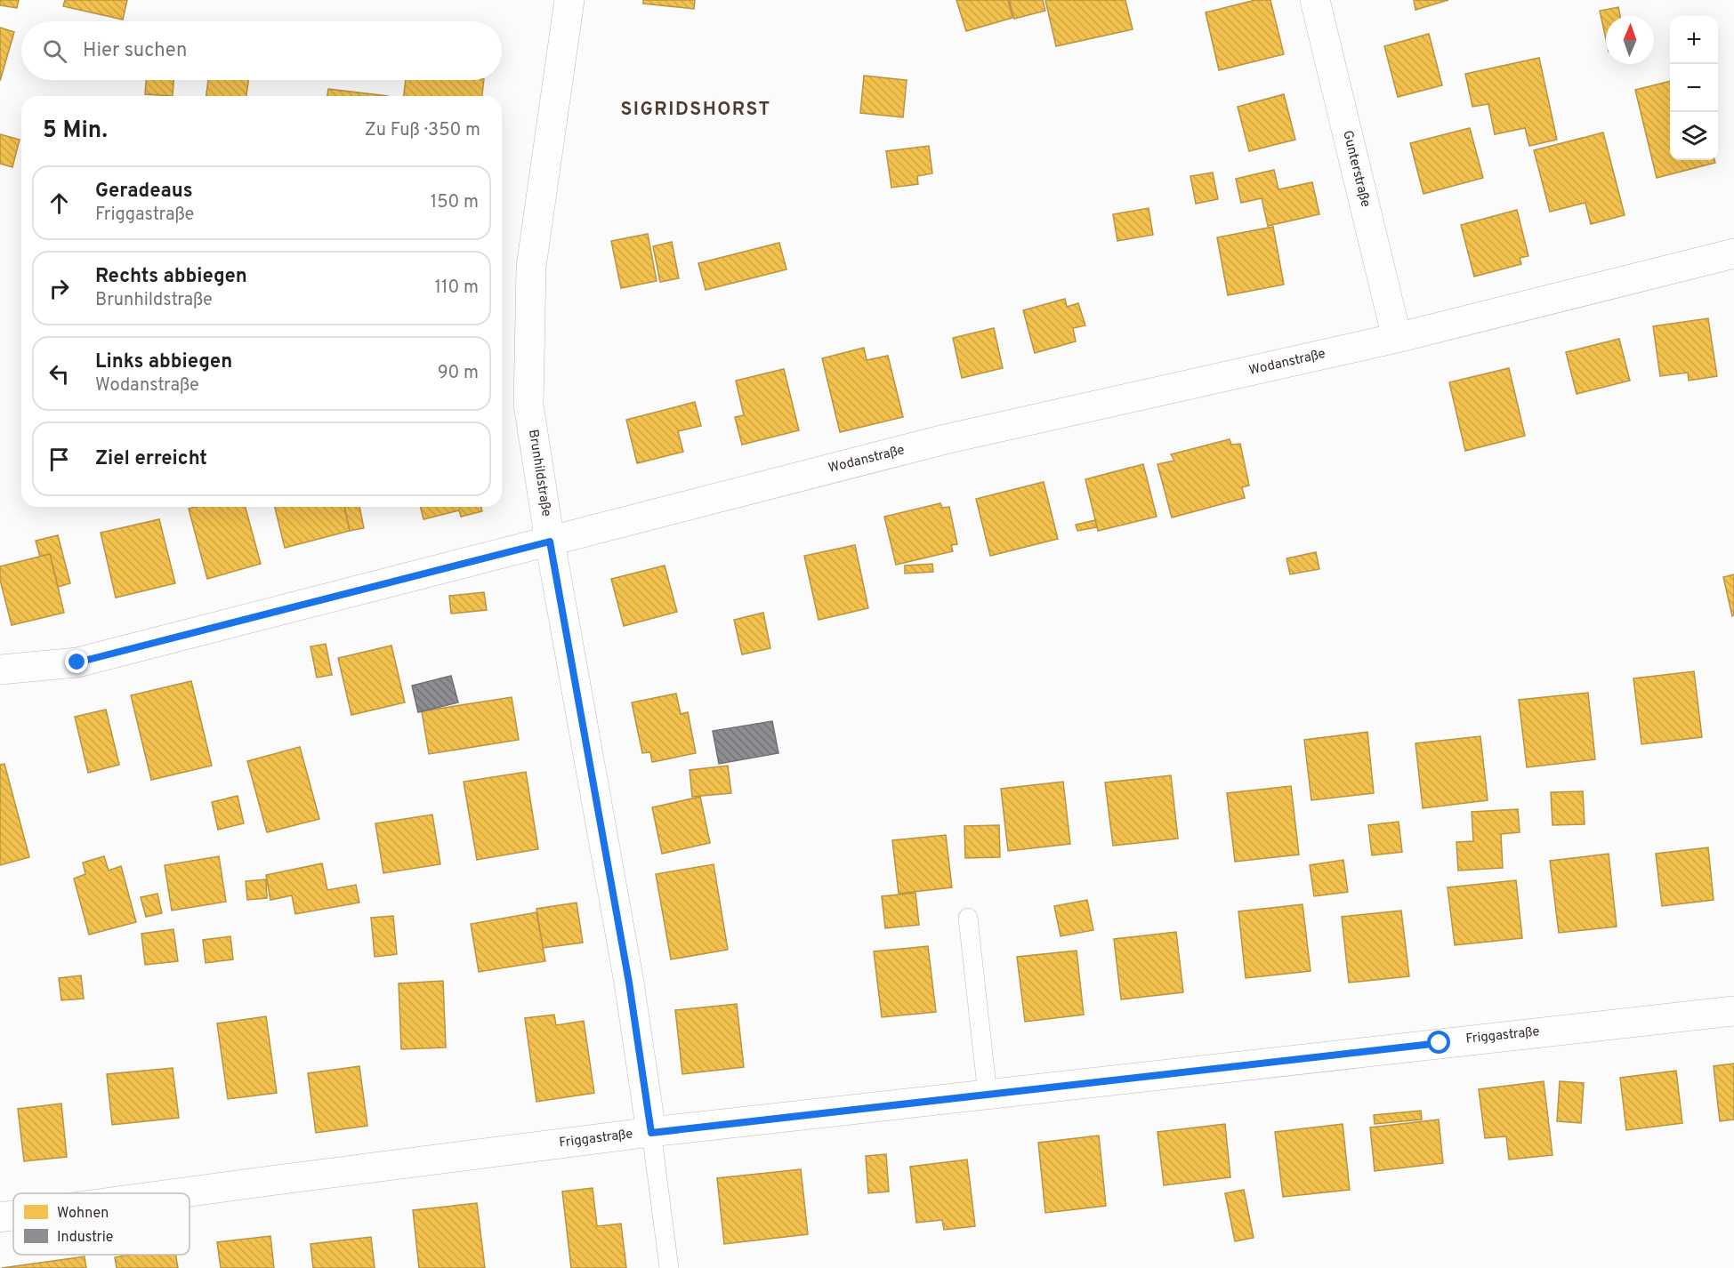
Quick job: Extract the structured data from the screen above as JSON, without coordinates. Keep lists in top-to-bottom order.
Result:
{
  "streets": {
    "street": [
      "Gunterstraße",
      "Wodanstraße",
      "Brunhildstraße",
      "Friggastraße"
    ]
  },
  "crossings": [
    ["Gunterstraße", "Wodanstraße"],
    ["Wodanstraße", "Brunhildstraße"],
    ["Brunhildstraße", "Friggastraße"]
  ],
  "districts": ["SIGRIDSHORST"],
  "legend": ["Wohnen", "Industrie"],
  "north": "top",
  "page": {
    "map_buttons": ["+", "−"],
    "search": "Hier suchen",
    "heading": ["5 Min.", "Zu Fuß · 350 m"],
    "list": [
      ["Geradeaus", "Friggastraße", "150 m"],
      ["Rechts abbiegen", "Brunhildstraße", "110 m"],
      ["Links abbiegen", "Wodanstraße", "90 m"],
      "Ziel erreicht"
    ]
  }
}
